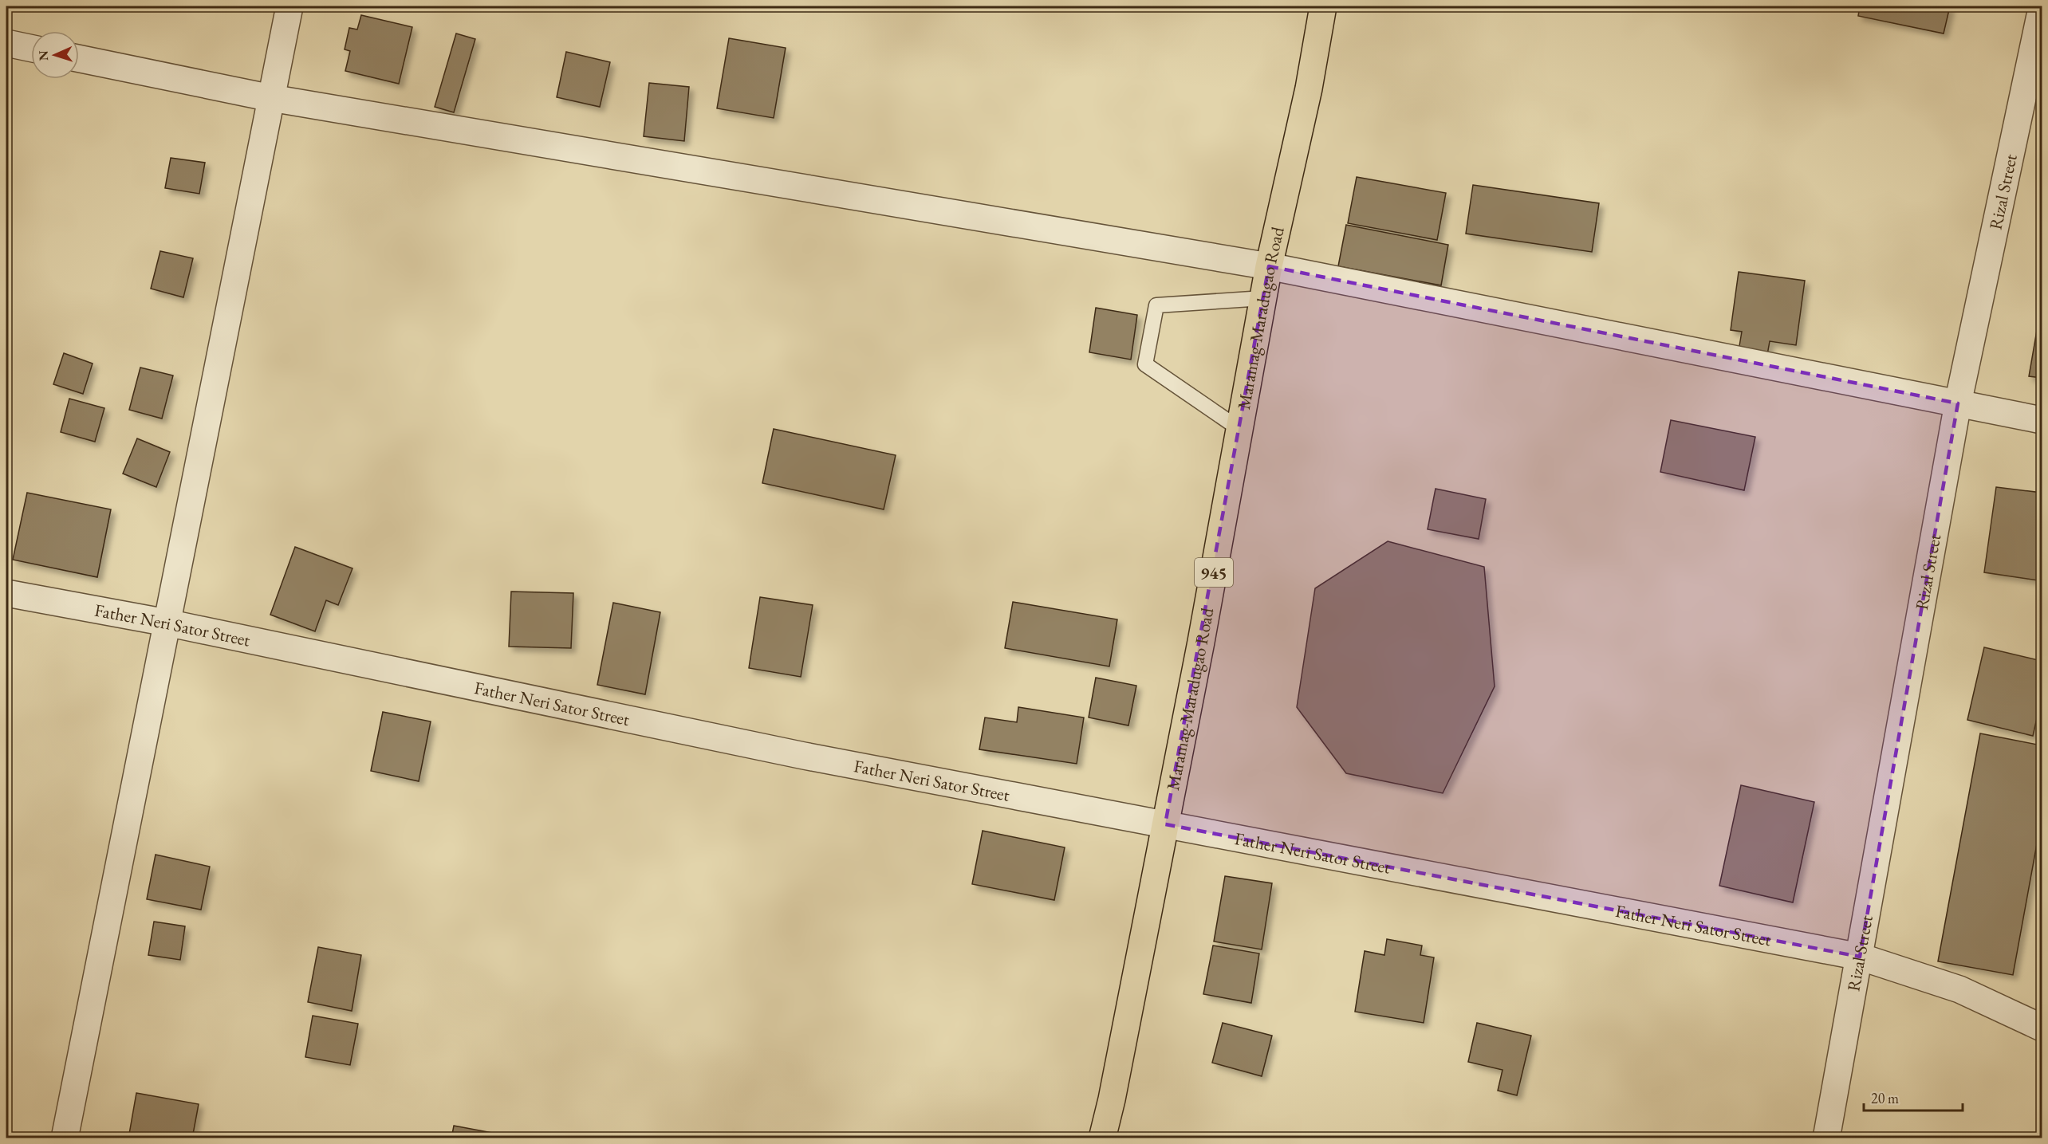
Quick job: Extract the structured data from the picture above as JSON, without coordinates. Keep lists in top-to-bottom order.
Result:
{
  "streets": {
    "main road": ["Maramag-Maradugao Road", "945"],
    "street": ["Rizal Street", "Father Neri Sator Street"]
  },
  "crossings": [
    ["Rizal Street", "Father Neri Sator Street"],
    ["Maramag-Maradugao Road", "Father Neri Sator Street"]
  ],
  "scale_bar": "20 m",
  "north": "left"
}
